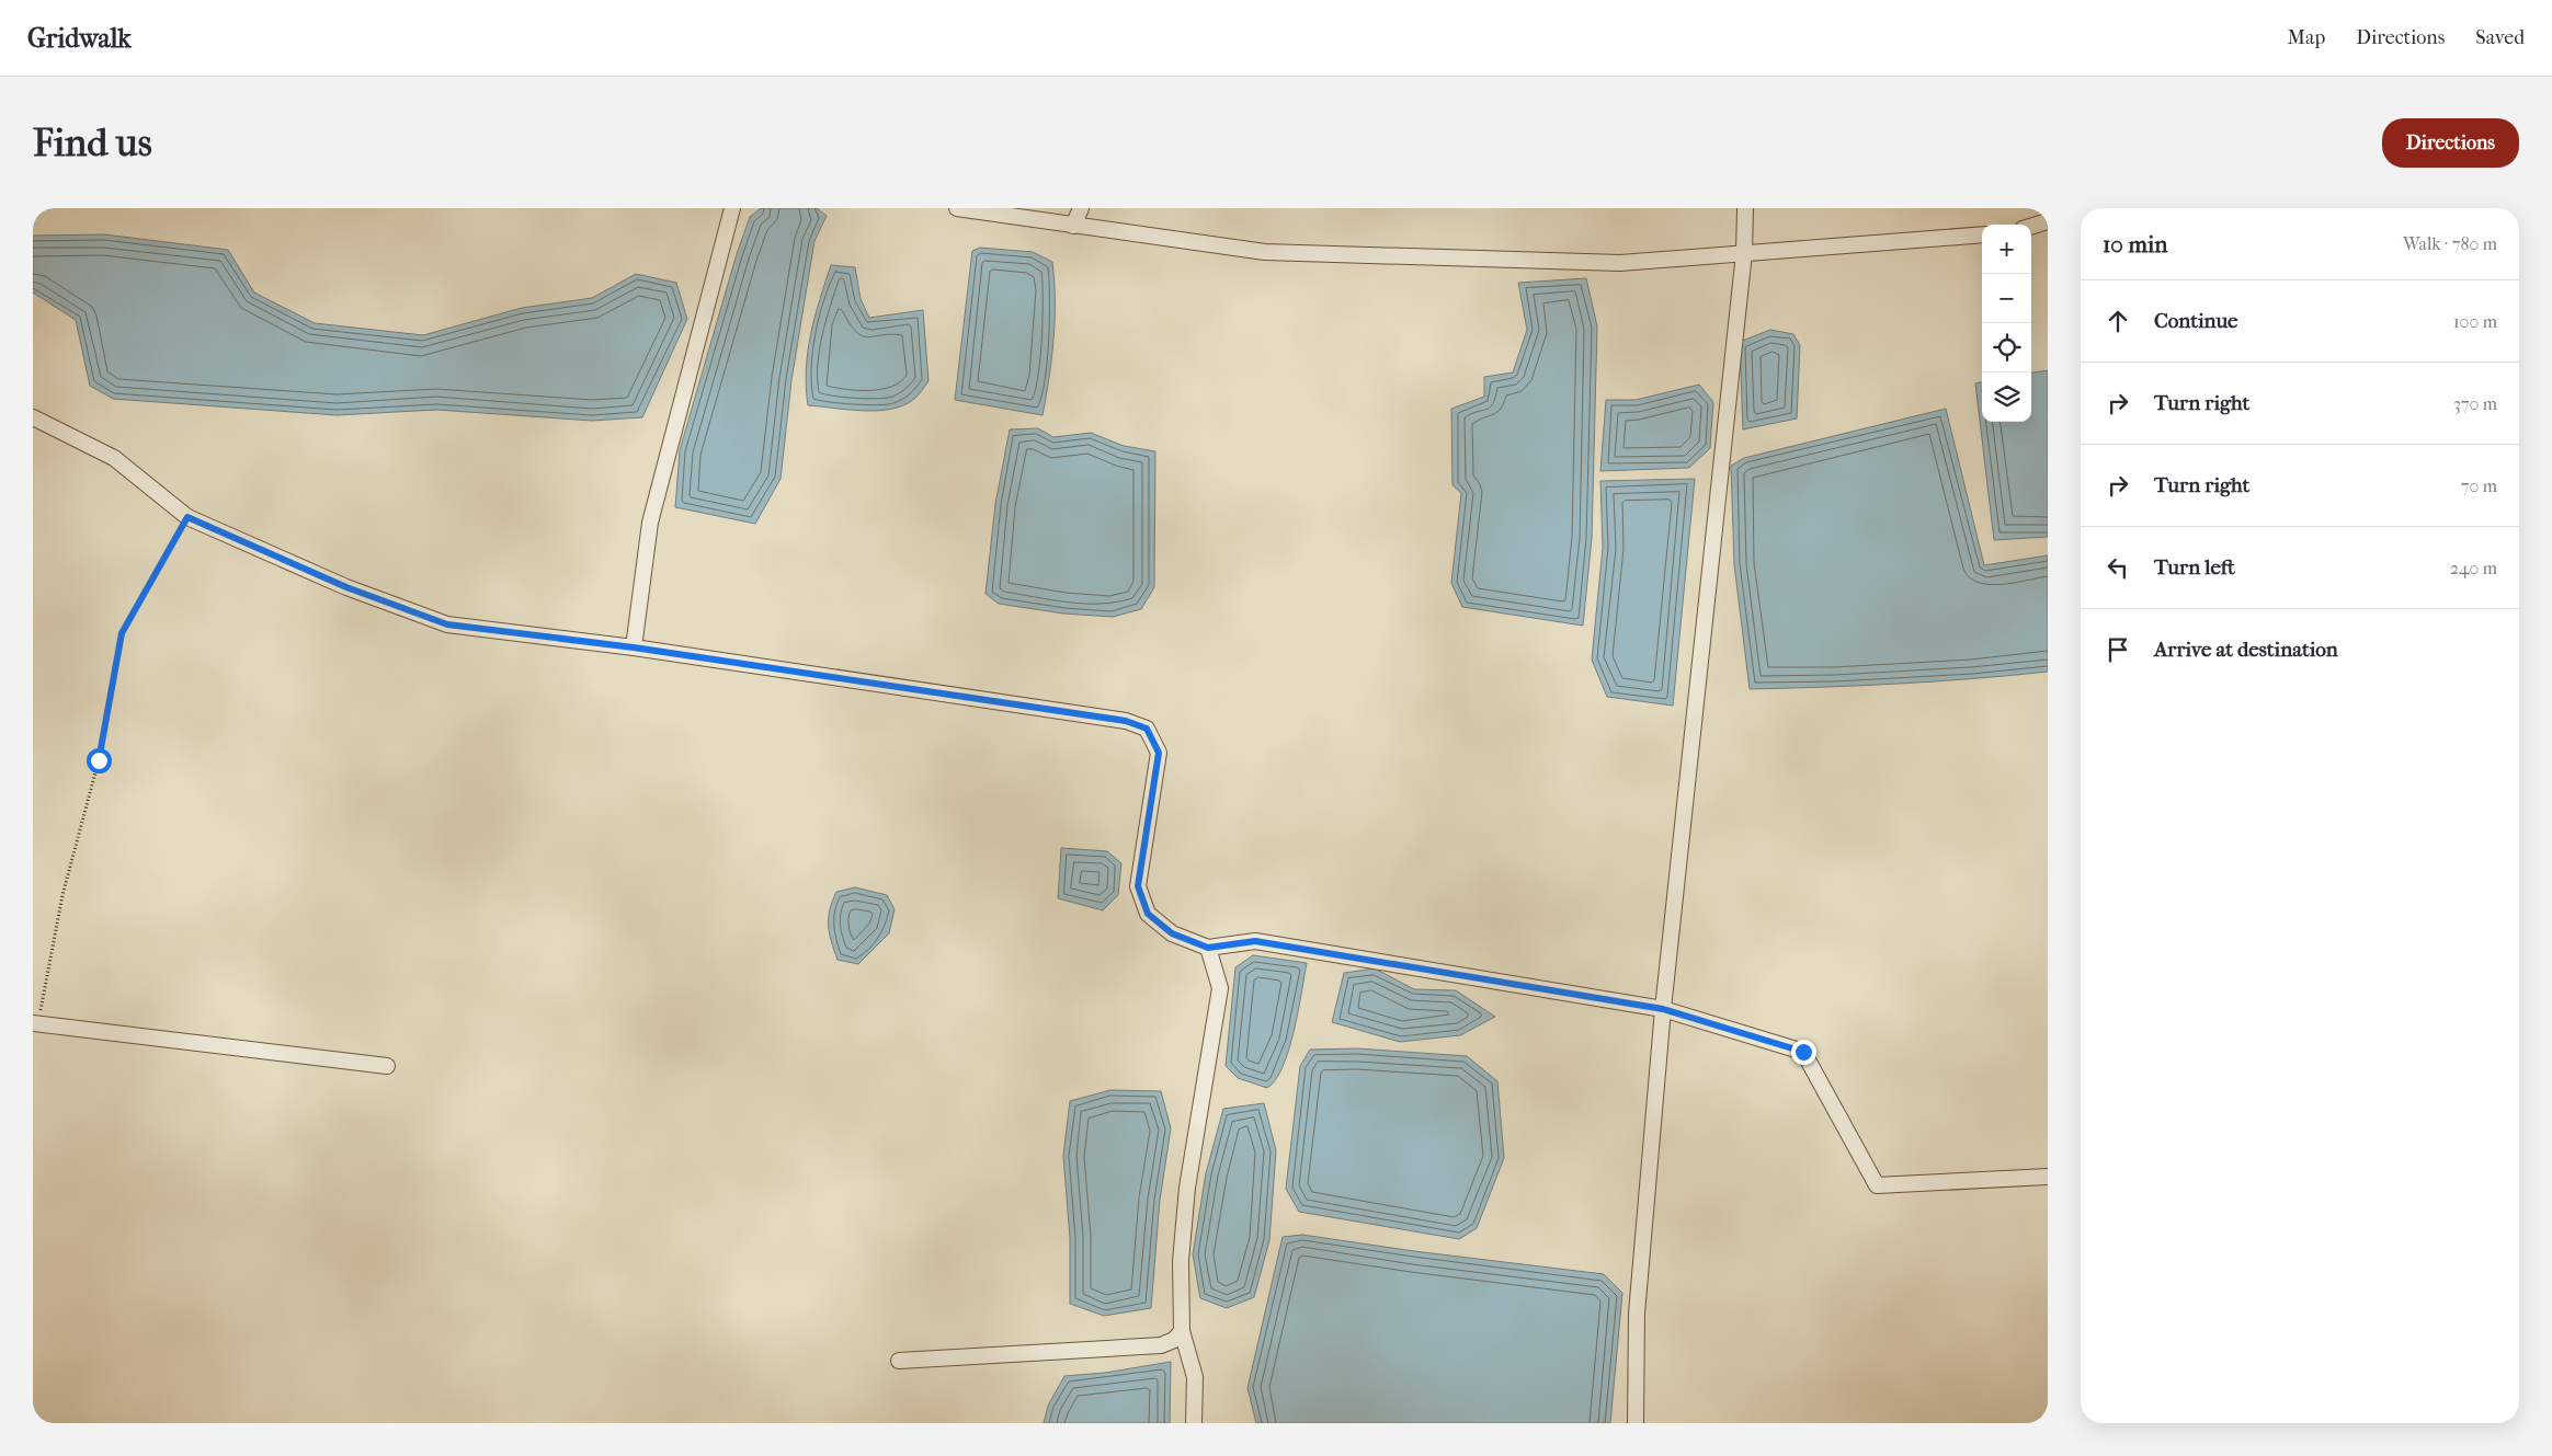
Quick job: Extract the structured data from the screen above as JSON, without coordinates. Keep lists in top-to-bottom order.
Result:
{
  "page": {
    "header": "Gridwalk",
    "nav": ["Map", "Directions", "Saved"],
    "buttons": "Directions",
    "title": "Find us",
    "heading": ["10 min", "Walk · 780 m"],
    "map_buttons": ["+", "−"],
    "list": [
      ["Continue", "100 m"],
      ["Turn right", "370 m"],
      ["Turn right", "70 m"],
      ["Turn left", "240 m"],
      "Arrive at destination"
    ]
  }
}
